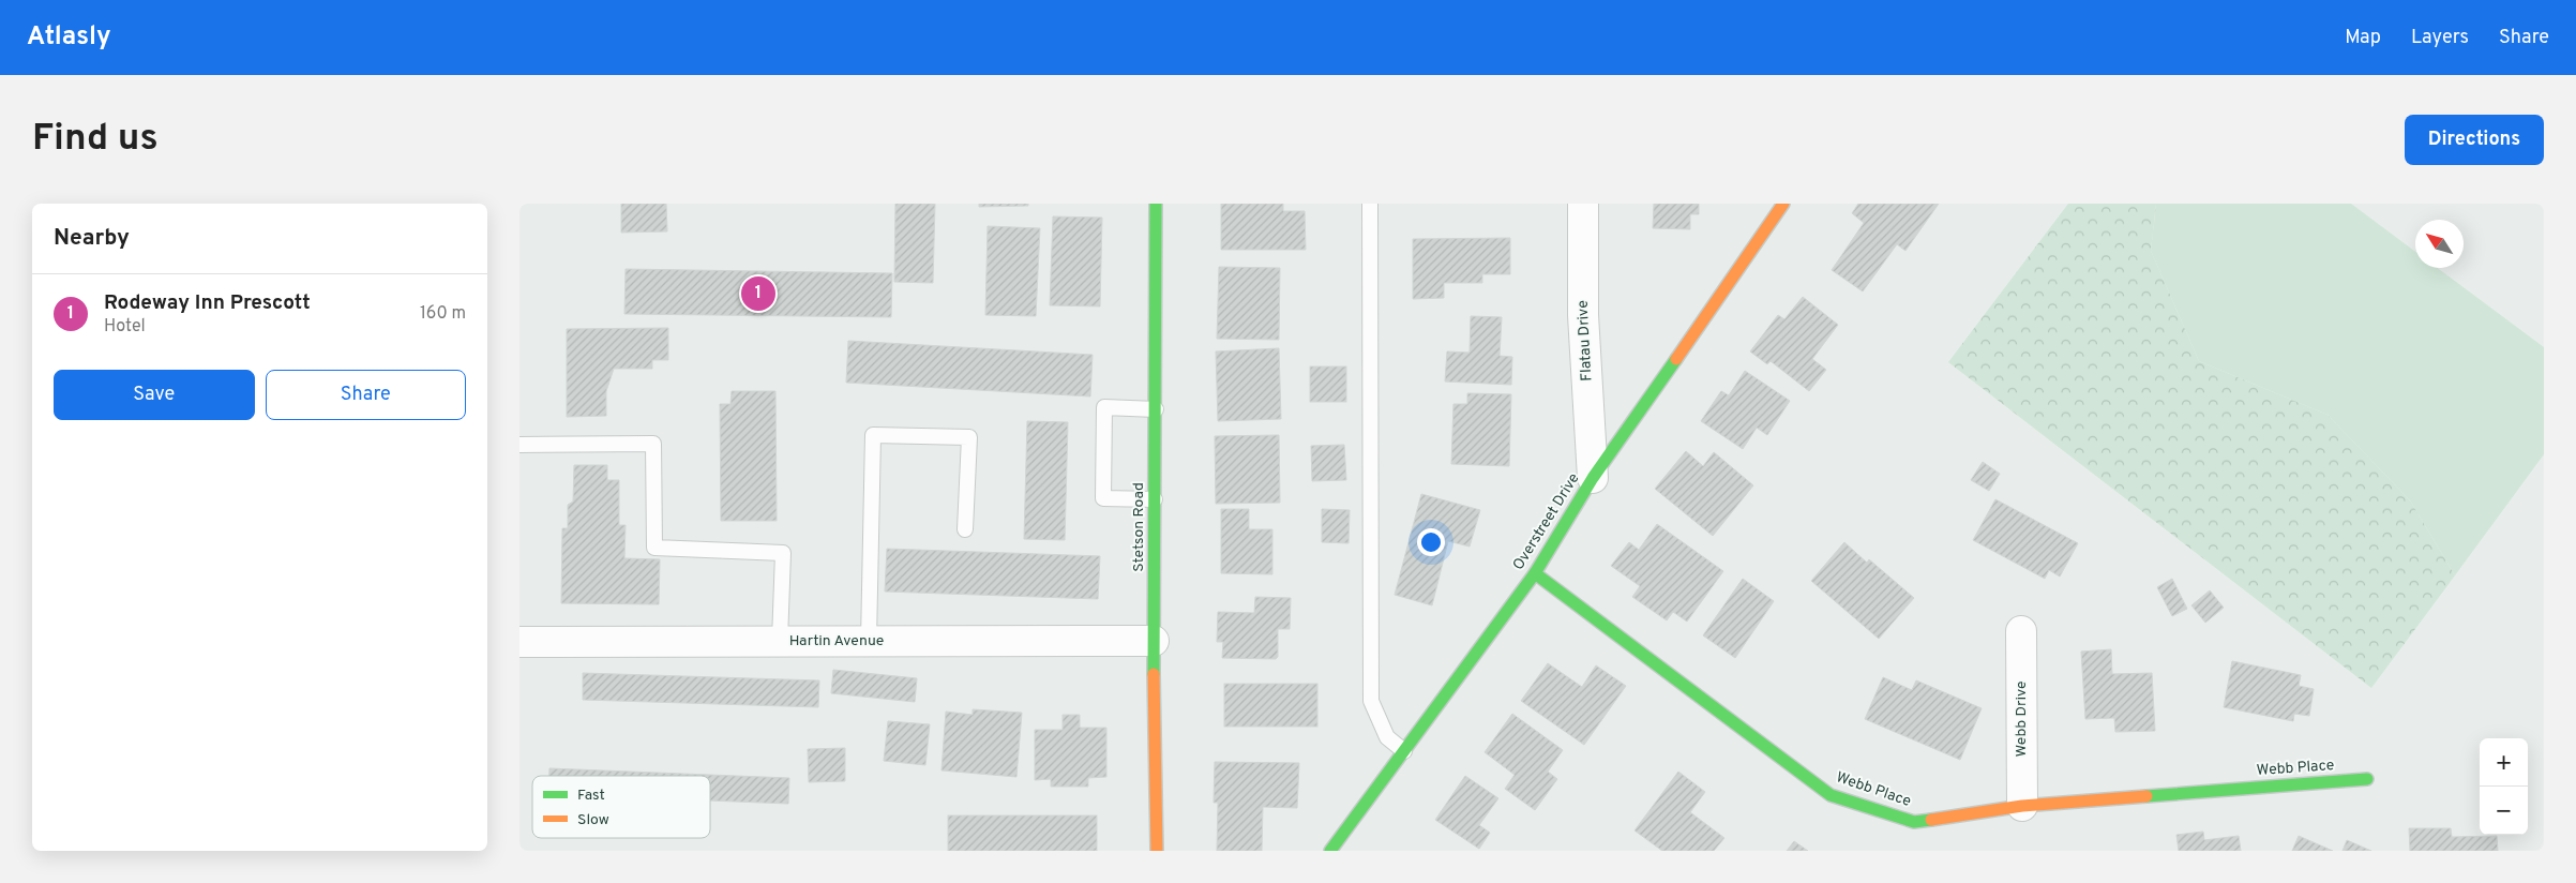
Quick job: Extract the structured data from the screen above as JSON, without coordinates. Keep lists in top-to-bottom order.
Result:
{
  "streets": {
    "street": [
      "Flatau Drive",
      "Overstreet Drive",
      "Stetson Road",
      "Hartin Avenue",
      "Webb Drive",
      "Webb Place"
    ]
  },
  "crossings": [
    ["Flatau Drive", "Overstreet Drive"],
    ["Overstreet Drive", "Webb Place"],
    ["Stetson Road", "Hartin Avenue"],
    ["Webb Drive", "Webb Place"]
  ],
  "legend": ["Fast", "Slow"],
  "north": "top left",
  "page": {
    "header": "Atlasly",
    "nav": ["Map", "Layers", "Share"],
    "buttons": [
      "Directions",
      ["Save", "Share"]
    ],
    "title": "Find us",
    "heading": "Nearby",
    "list": [
      {
        "mark": "1",
        "name": "Rodeway Inn Prescott",
        "note": "Hotel",
        "value": "160 m"
      }
    ],
    "pins": "1",
    "map_buttons": ["+", "−"]
  }
}
